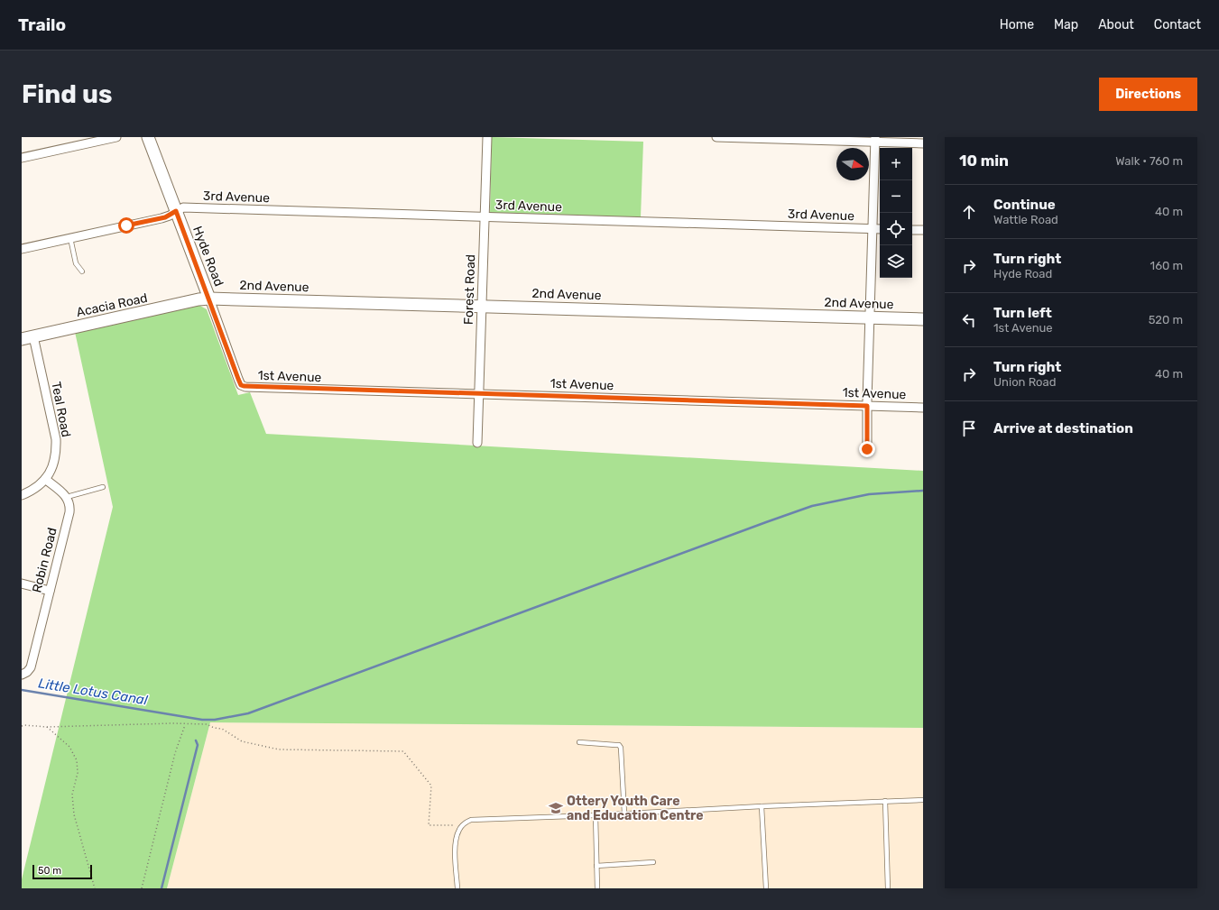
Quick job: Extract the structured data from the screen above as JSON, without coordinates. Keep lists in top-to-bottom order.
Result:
{
  "streets": {
    "street": [
      "3rd Avenue",
      "Hyde Road",
      "2nd Avenue",
      "Forest Road",
      "Acacia Road",
      "1st Avenue",
      "Teal Road",
      "Robin Road"
    ]
  },
  "crossings": [
    ["3rd Avenue", "Hyde Road"],
    ["3rd Avenue", "Forest Road"],
    ["Hyde Road", "2nd Avenue"],
    ["Hyde Road", "Acacia Road"],
    ["Hyde Road", "1st Avenue"],
    ["2nd Avenue", "Forest Road"],
    ["2nd Avenue", "Acacia Road"],
    ["Forest Road", "1st Avenue"],
    ["Acacia Road", "Teal Road"]
  ],
  "water": ["Little Lotus Canal"],
  "places": {
    "school or university": ["Ottery Youth Care and Education Centre"]
  },
  "scale_bar": "50 m",
  "north": "right",
  "page": {
    "header": "Trailo",
    "nav": [
      "Home",
      "Map",
      "About",
      "Contact"
    ],
    "buttons": "Directions",
    "title": "Find us",
    "heading": ["10 min", "Walk · 760 m"],
    "map_buttons": ["+", "−"],
    "list": [
      ["Continue", "Wattle Road", "40 m"],
      ["Turn right", "Hyde Road", "160 m"],
      ["Turn left", "1st Avenue", "520 m"],
      ["Turn right", "Union Road", "40 m"],
      "Arrive at destination"
    ],
    "scale": "50 m"
  }
}
